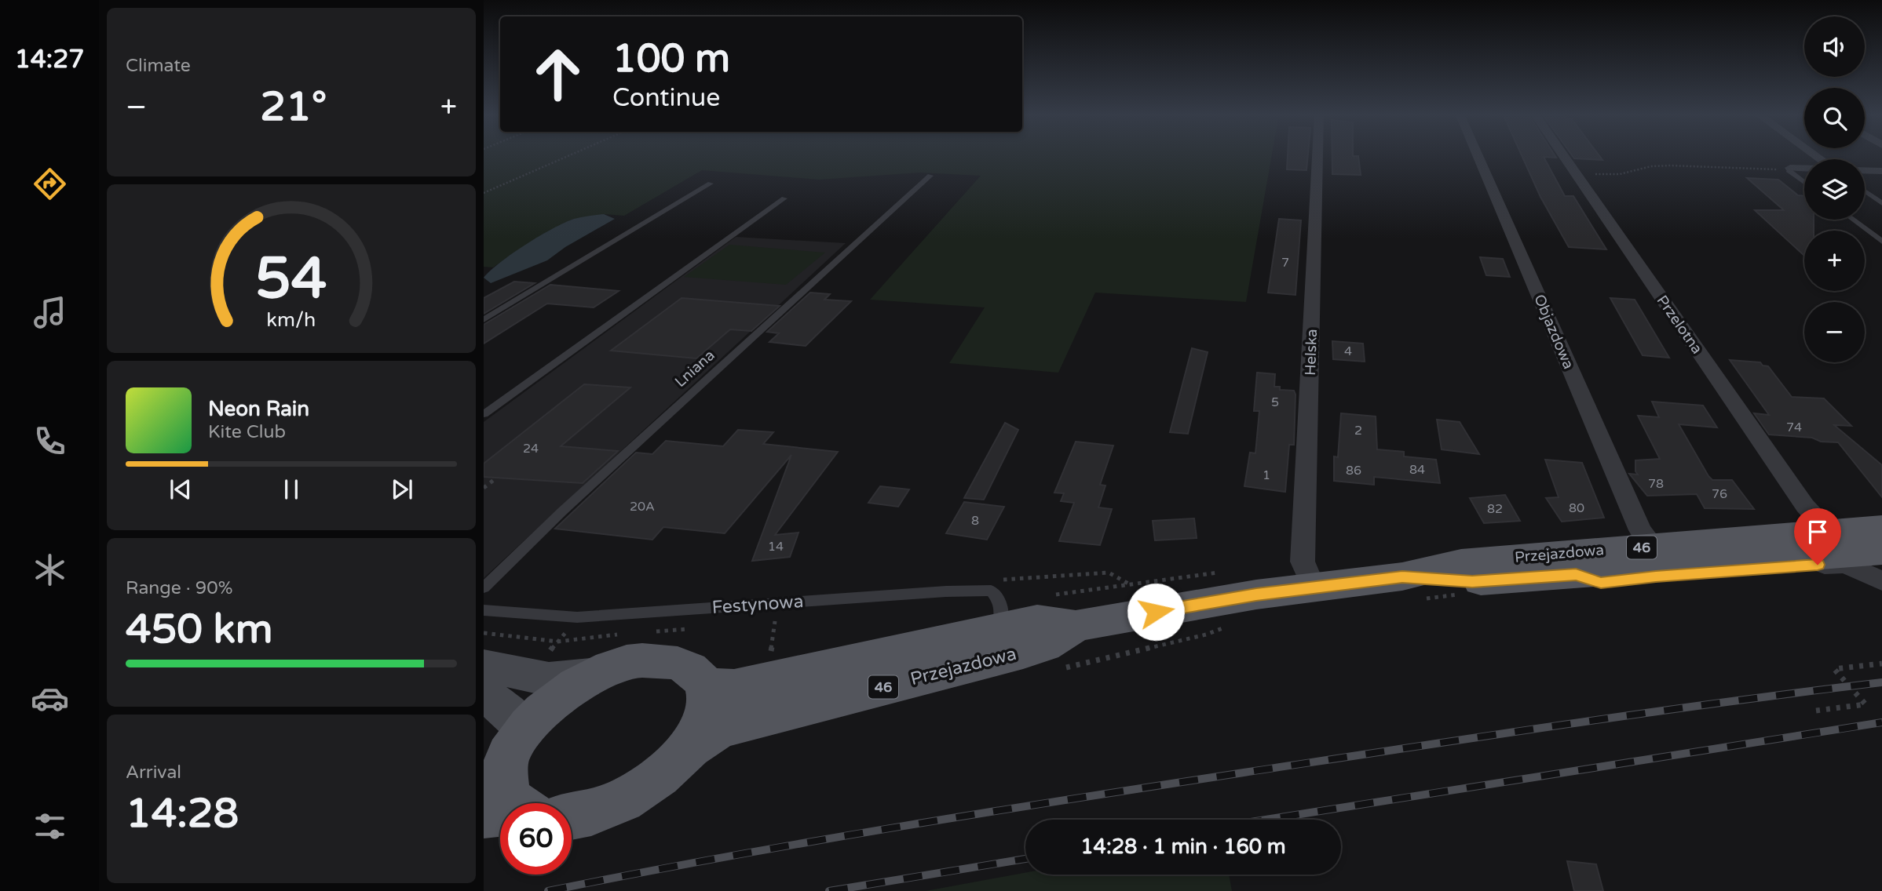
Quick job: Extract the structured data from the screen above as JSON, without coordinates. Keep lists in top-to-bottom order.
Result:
{
  "streets": {
    "main road": ["46", "Przejazdowa"],
    "street": ["Przelotna", "Objazdowa", "Helska"],
    "lane": ["Lniana", "Festynowa"]
  },
  "crossings": [
    ["Przelotna", "Przejazdowa"],
    ["Objazdowa", "Przejazdowa"],
    ["Helska", "Przejazdowa"],
    ["46", "Przejazdowa"],
    ["Przejazdowa", "Festynowa"]
  ],
  "house_numbers": [
    "7",
    "4",
    "5",
    "74",
    "2",
    "24",
    "84",
    "86",
    "1",
    "78",
    "76",
    "20A",
    "80",
    "82",
    "8",
    "14"
  ],
  "page": {
    "tabs": "14:27",
    "tile": [
      "Climate",
      ["Range · 90%", "450 km"],
      ["Arrival", "14:28"]
    ],
    "map_buttons": ["+", "−"],
    "turn": ["100 m", "Continue"],
    "heat": ["−", "21°", "+"],
    "song": ["Neon Rain", "Kite Club"],
    "limit": "60",
    "trip": "14:28 · 1 min · 160 m",
    "gauge": ["54", "km/h"]
  }
}
